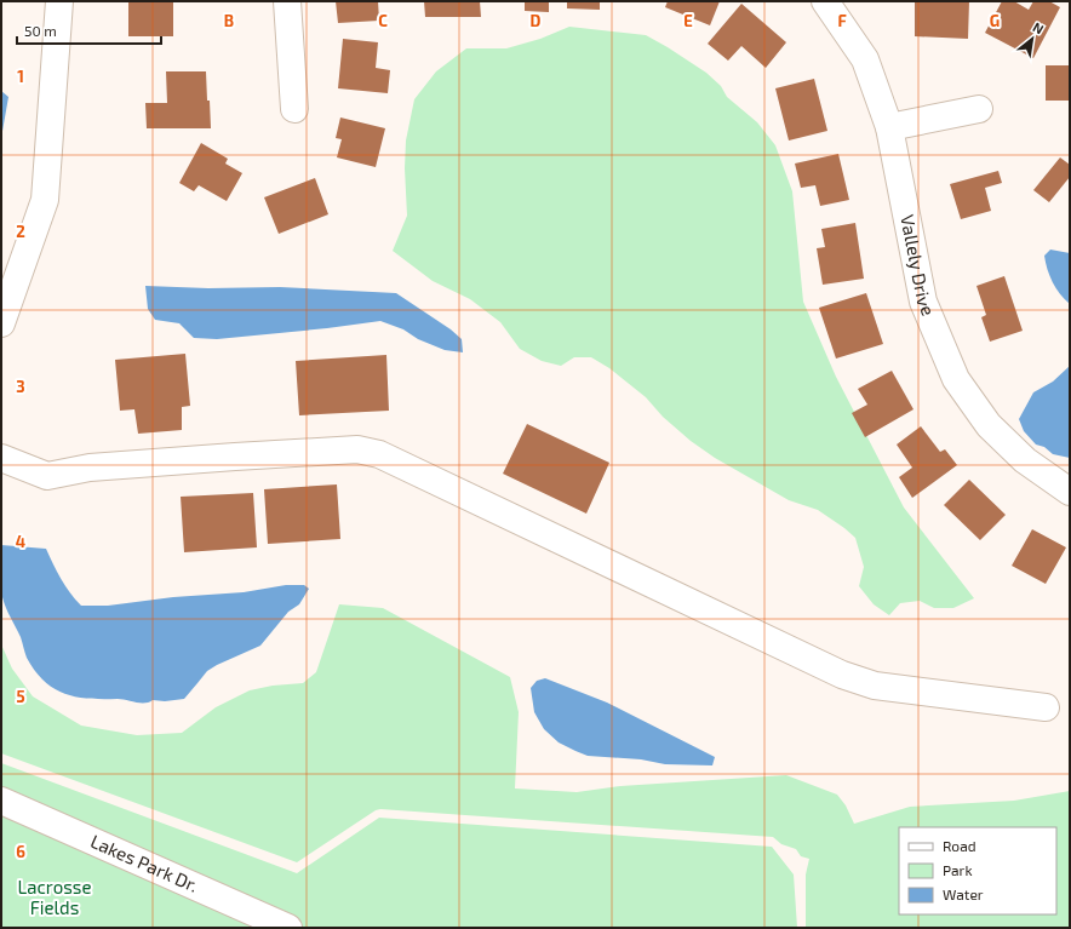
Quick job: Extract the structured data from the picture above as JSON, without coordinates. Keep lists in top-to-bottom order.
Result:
{
  "streets": {
    "street": ["Vallely Drive", "Lakes Park Dr."]
  },
  "parks": ["Lacrosse Fields"],
  "legend": ["Road", "Park", "Water"],
  "scale_bar": "50 m",
  "north": "top right",
  "grid": {
    "columns": [
      "B",
      "C",
      "D",
      "E",
      "F",
      "G"
    ],
    "rows": [
      "1",
      "2",
      "3",
      "4",
      "5",
      "6"
    ]
  }
}
